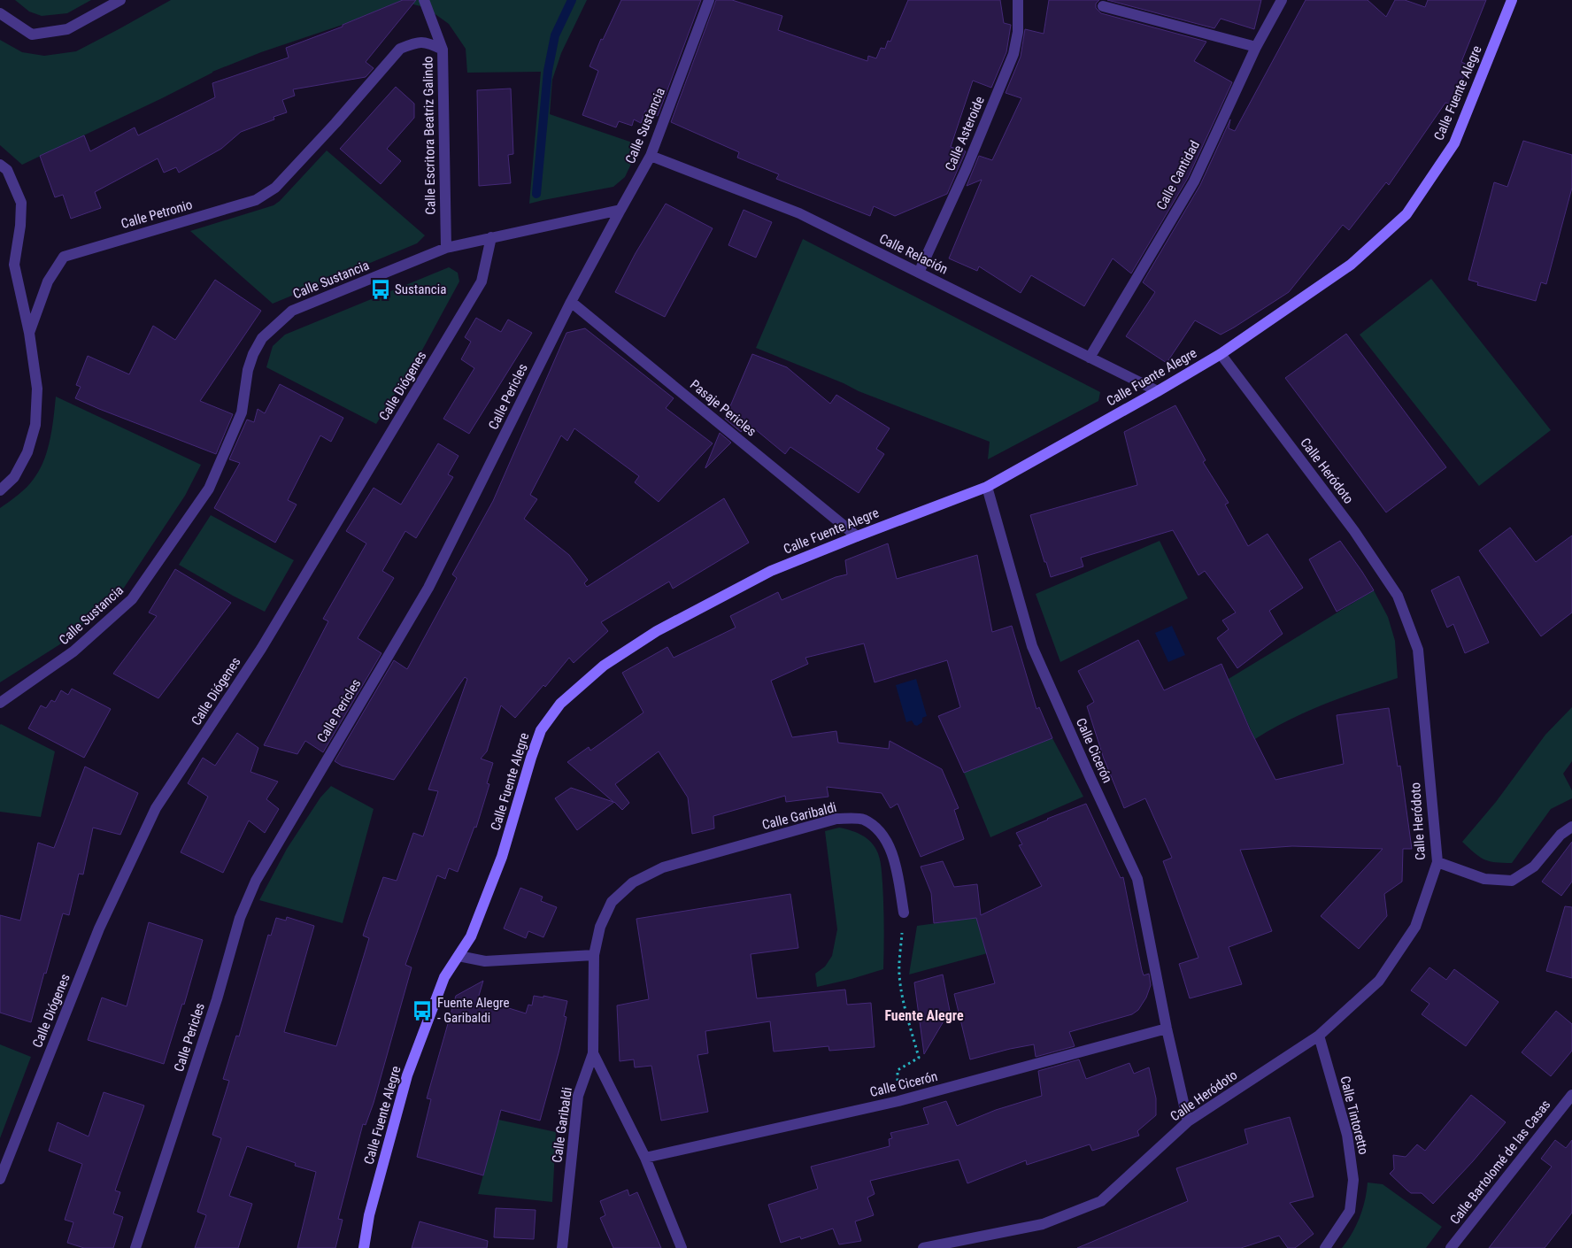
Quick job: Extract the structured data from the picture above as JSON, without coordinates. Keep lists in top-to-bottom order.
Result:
{
  "streets": {
    "street": [
      "Calle Fuente Alegre",
      "Calle Sustancia",
      "Calle Asteroide",
      "Calle Escritora Beatriz Galindo",
      "Calle Cantidad",
      "Calle Petronio",
      "Calle Relación",
      "Calle Diógenes",
      "Calle Pericles",
      "Pasaje Pericles",
      "Calle Heródoto",
      "Calle Cicerón",
      "Calle Garibaldi",
      "Calle Tintoretto",
      "Calle Bartolomé de las Casas"
    ]
  },
  "crossings": [
    ["Calle Fuente Alegre", "Calle Relación"],
    ["Calle Fuente Alegre", "Pasaje Pericles"],
    ["Calle Fuente Alegre", "Calle Heródoto"],
    ["Calle Fuente Alegre", "Calle Cicerón"],
    ["Calle Sustancia", "Calle Escritora Beatriz Galindo"],
    ["Calle Sustancia", "Calle Relación"],
    ["Calle Sustancia", "Calle Diógenes"],
    ["Calle Sustancia", "Calle Pericles"],
    ["Calle Asteroide", "Calle Relación"],
    ["Calle Escritora Beatriz Galindo", "Calle Petronio"],
    ["Calle Cantidad", "Calle Relación"],
    ["Calle Pericles", "Pasaje Pericles"],
    ["Calle Heródoto", "Calle Cicerón"],
    ["Calle Heródoto", "Calle Tintoretto"]
  ],
  "districts": ["Fuente Alegre"],
  "places": {
    "bus stop": ["Sustancia", "Fuente Alegre - Garibaldi"]
  }
}
